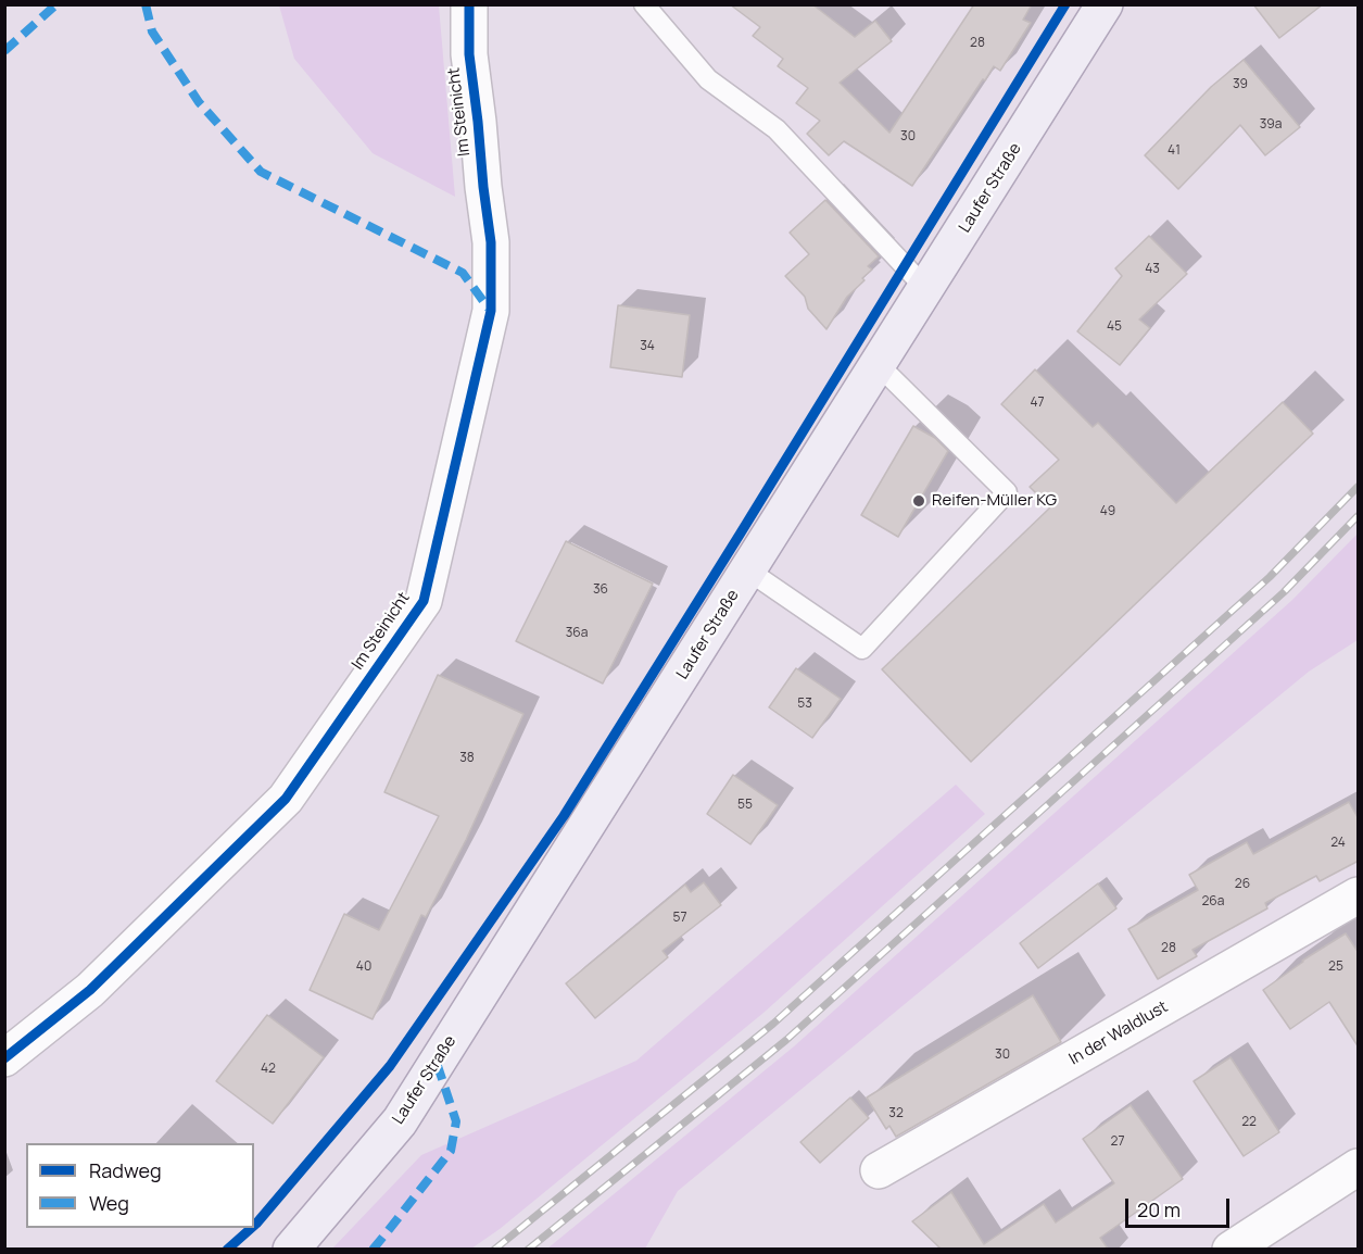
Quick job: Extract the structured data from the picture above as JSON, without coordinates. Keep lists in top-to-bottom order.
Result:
{
  "streets": {
    "main road": ["Laufer Straße"],
    "street": ["Im Steinicht", "In der Waldlust"]
  },
  "places": ["Reifen-Müller KG"],
  "house_numbers": [
    "28",
    "39",
    "39a",
    "30",
    "41",
    "43",
    "45",
    "34",
    "47",
    "49",
    "36",
    "36a",
    "53",
    "38",
    "55",
    "24",
    "26",
    "26a",
    "57",
    "28",
    "40",
    "25",
    "30",
    "42",
    "32",
    "22",
    "27"
  ],
  "legend": ["Radweg", "Weg"],
  "scale_bar": "20 m"
}
